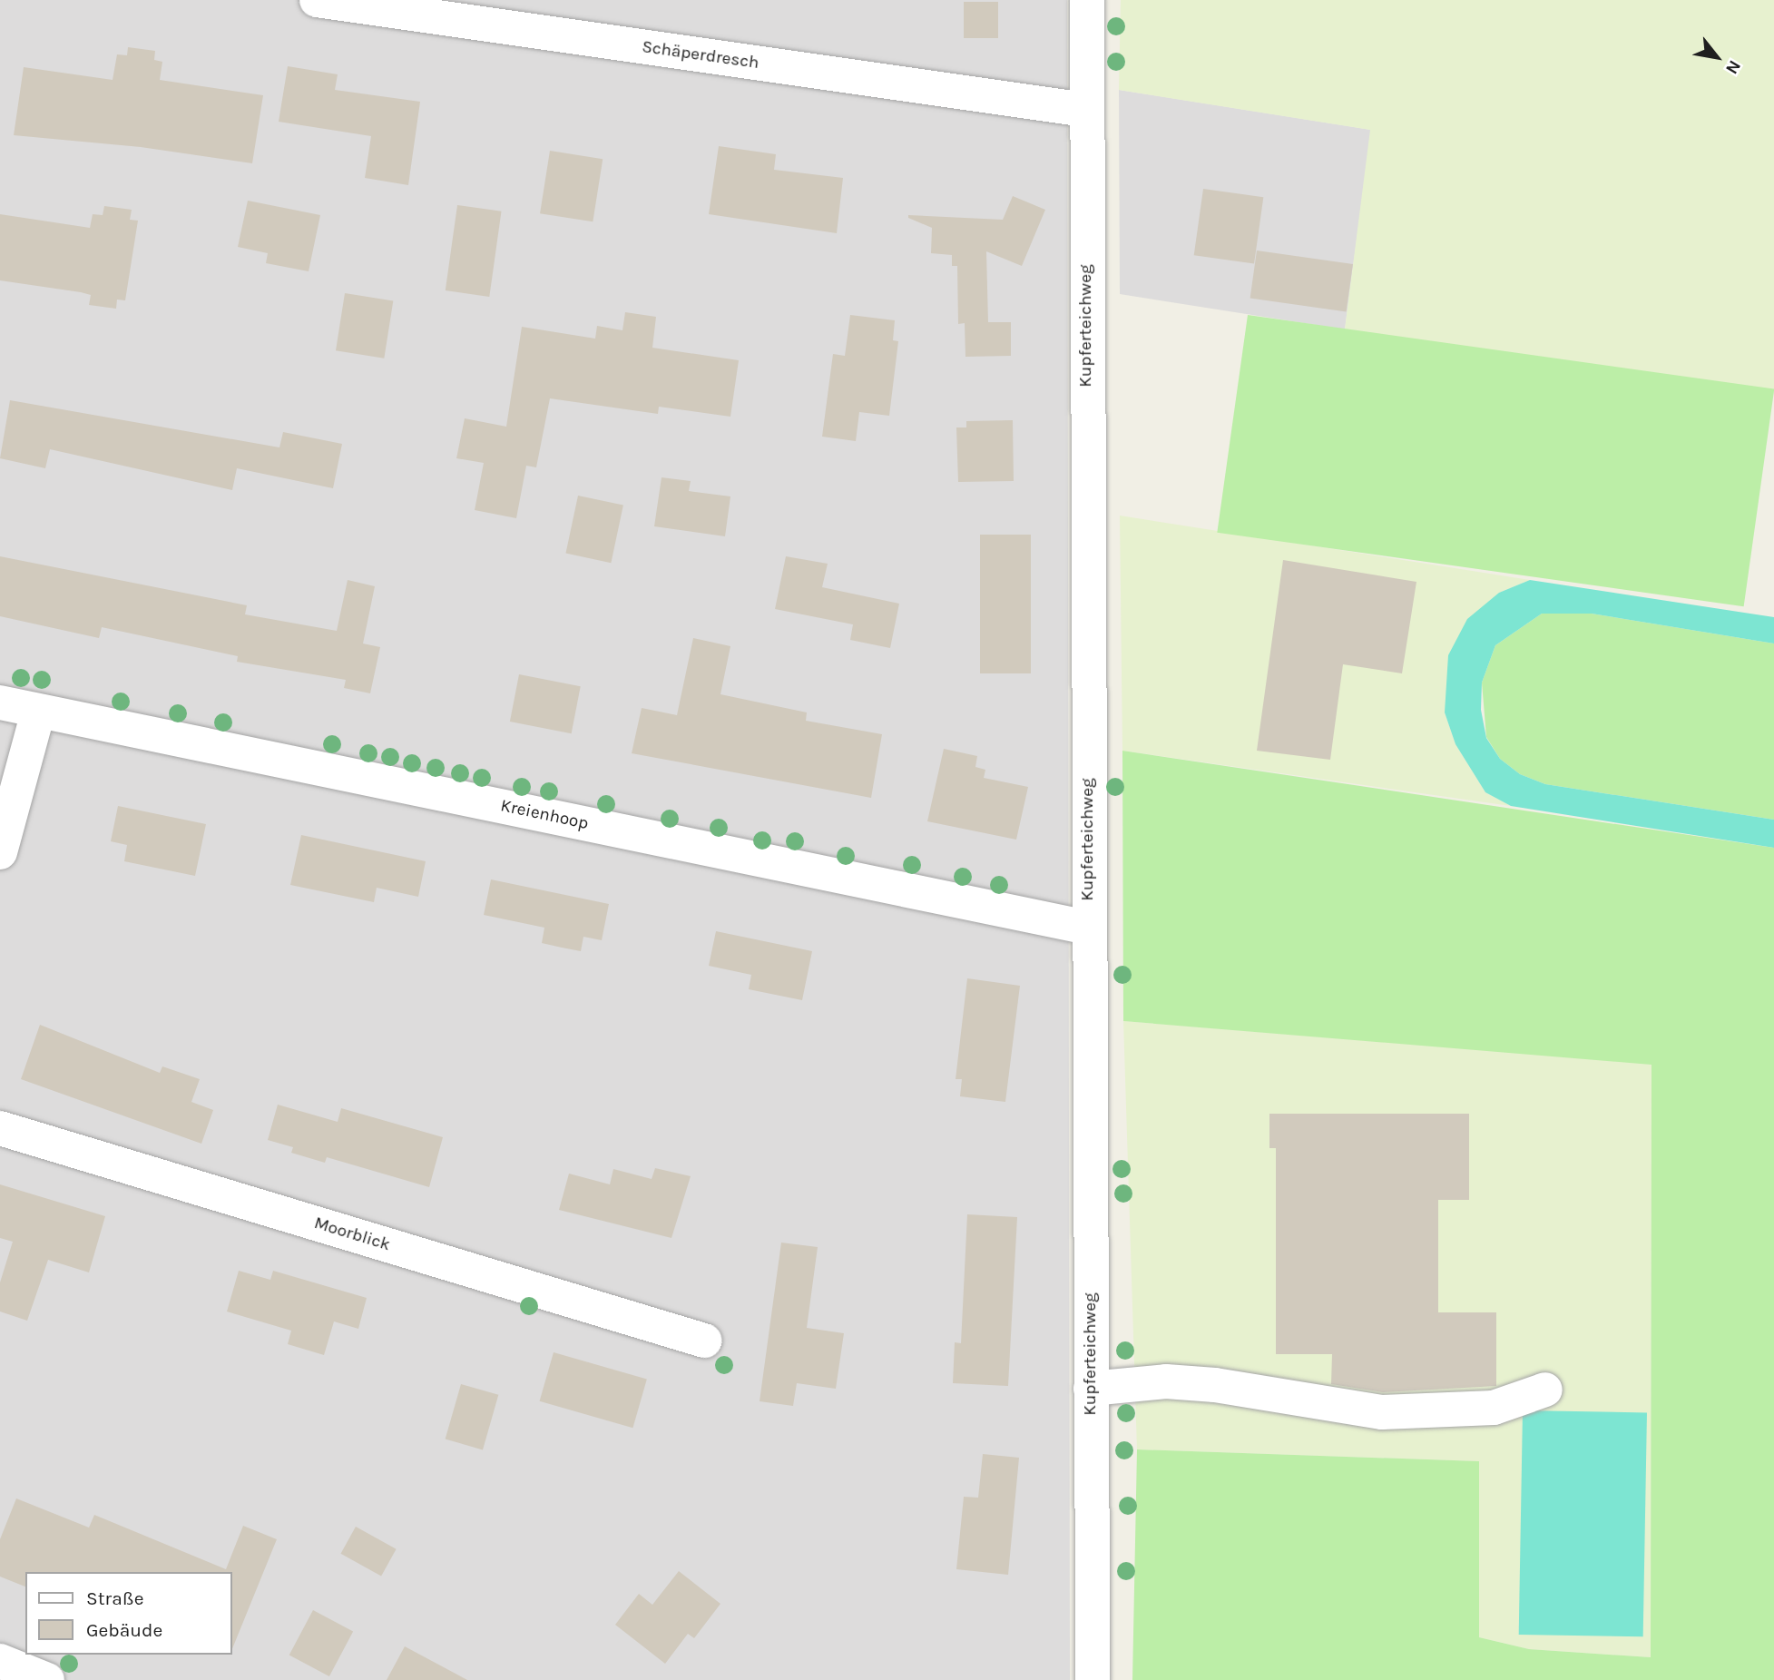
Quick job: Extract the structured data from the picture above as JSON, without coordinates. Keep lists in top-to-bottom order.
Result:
{
  "streets": {
    "street": [
      "Schäperdresch",
      "Kupferteichweg",
      "Kreienhoop",
      "Moorblick"
    ]
  },
  "crossings": [
    ["Schäperdresch", "Kupferteichweg"],
    ["Kupferteichweg", "Kreienhoop"]
  ],
  "legend": ["Straße", "Gebäude"],
  "north": "bottom right"
}
